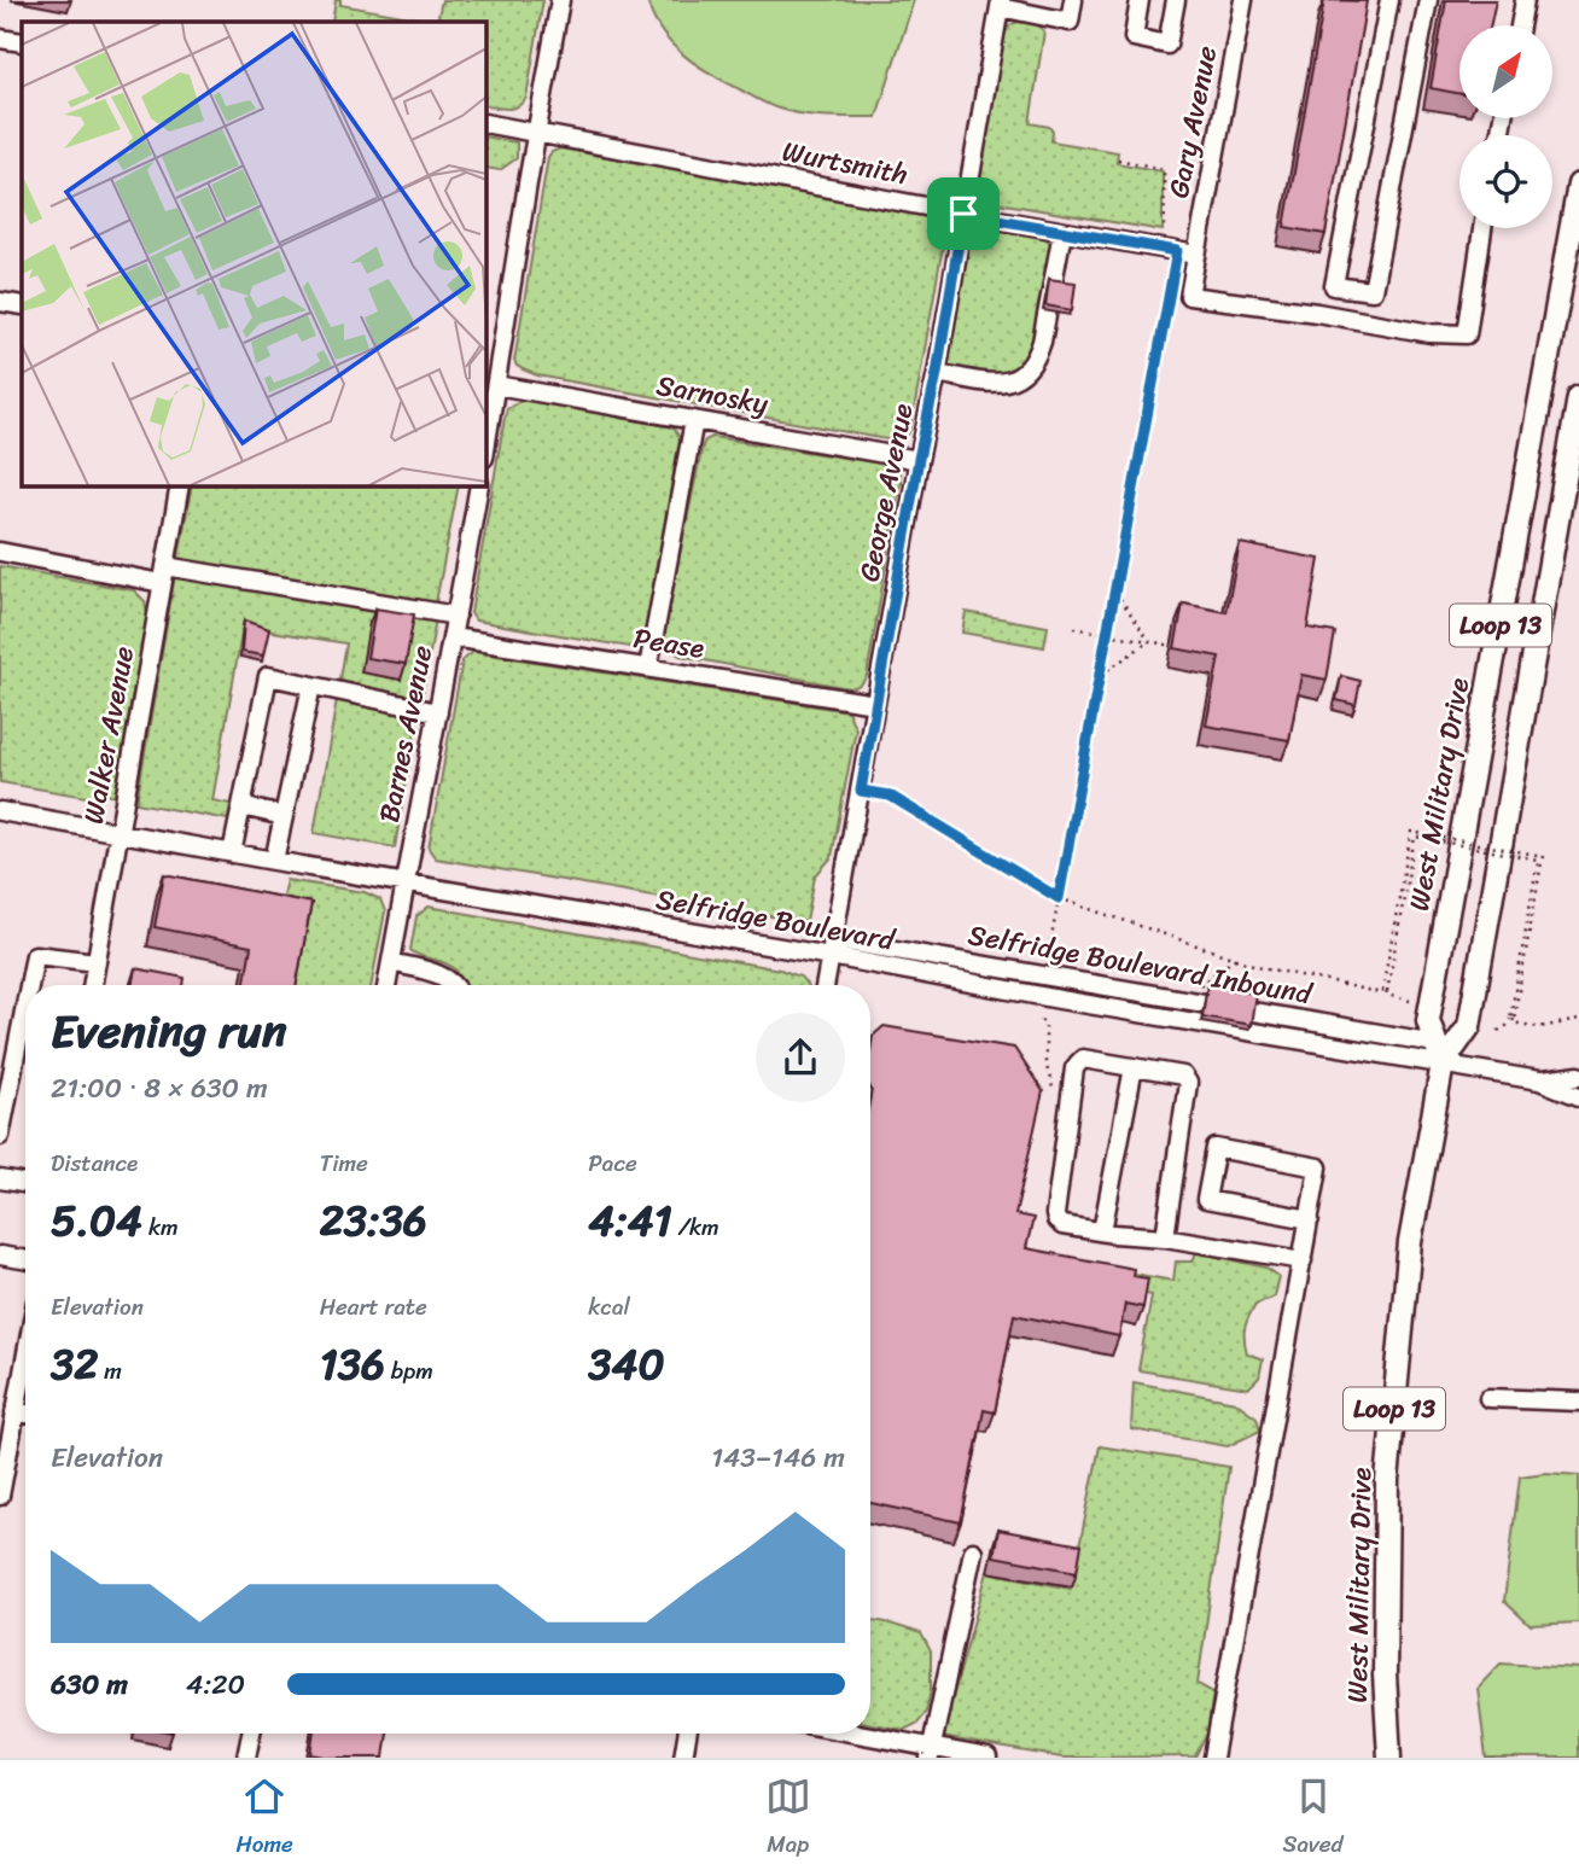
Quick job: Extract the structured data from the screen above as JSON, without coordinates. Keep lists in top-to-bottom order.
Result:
{
  "streets": {
    "main road": ["Loop 13", "West Military Drive"],
    "street": [
      "Gary Avenue",
      "Wurtsmith",
      "Sarnosky",
      "George Avenue",
      "Pease",
      "Barnes Avenue",
      "Walker Avenue",
      "Selfridge Boulevard",
      "Selfridge Boulevard Inbound"
    ]
  },
  "crossings": [
    ["Gary Avenue", "Wurtsmith"],
    ["Wurtsmith", "George Avenue"],
    ["Sarnosky", "George Avenue"],
    ["George Avenue", "Pease"],
    ["George Avenue", "Selfridge Boulevard"],
    ["George Avenue", "Selfridge Boulevard Inbound"],
    ["Pease", "Barnes Avenue"],
    ["Barnes Avenue", "Selfridge Boulevard"],
    ["Walker Avenue", "Selfridge Boulevard"],
    ["West Military Drive", "Selfridge Boulevard Inbound"],
    ["Selfridge Boulevard", "Selfridge Boulevard Inbound"]
  ],
  "north": "top right",
  "page": {
    "heading": ["Evening run", "21:00 · 8 × 630 m"],
    "stats": [
      ["Distance", "5.04 km"],
      ["Time", "23:36"],
      ["Pace", "4:41 /km"],
      ["Elevation", "32 m"],
      ["Heart rate", "136 bpm"],
      ["kcal", "340"]
    ],
    "chart": ["Elevation", "143–146 m"],
    "list": [
      {
        "name": "630 m",
        "note": "4:20"
      }
    ],
    "tabs": ["Home", "Map", "Saved"]
  }
}
